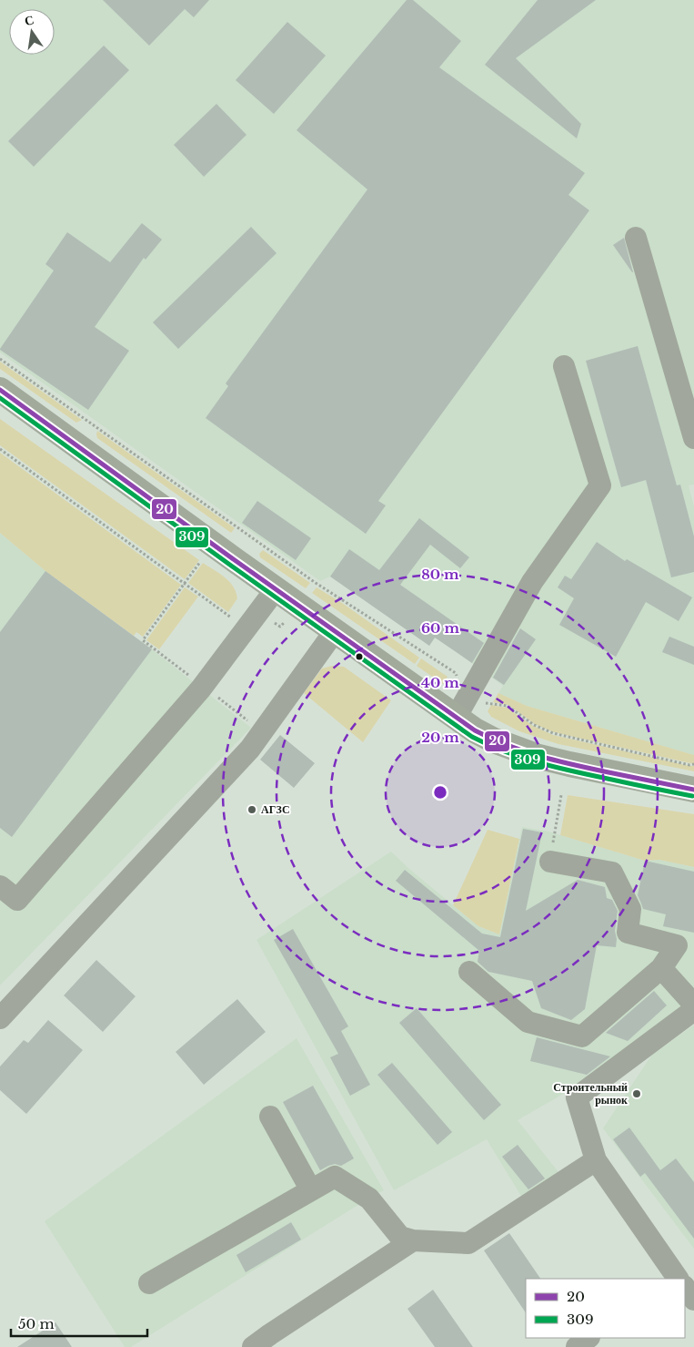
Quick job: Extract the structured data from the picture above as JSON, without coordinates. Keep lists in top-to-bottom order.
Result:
{
  "places": ["АГЗС", "Строительный рынок"],
  "lines": ["transit line 20", "transit line 309"],
  "legend": ["20", "309"],
  "scale_bar": "50 m",
  "north": "top",
  "rings": [
    "80 m",
    "60 m",
    "40 m",
    "20 m"
  ]
}
